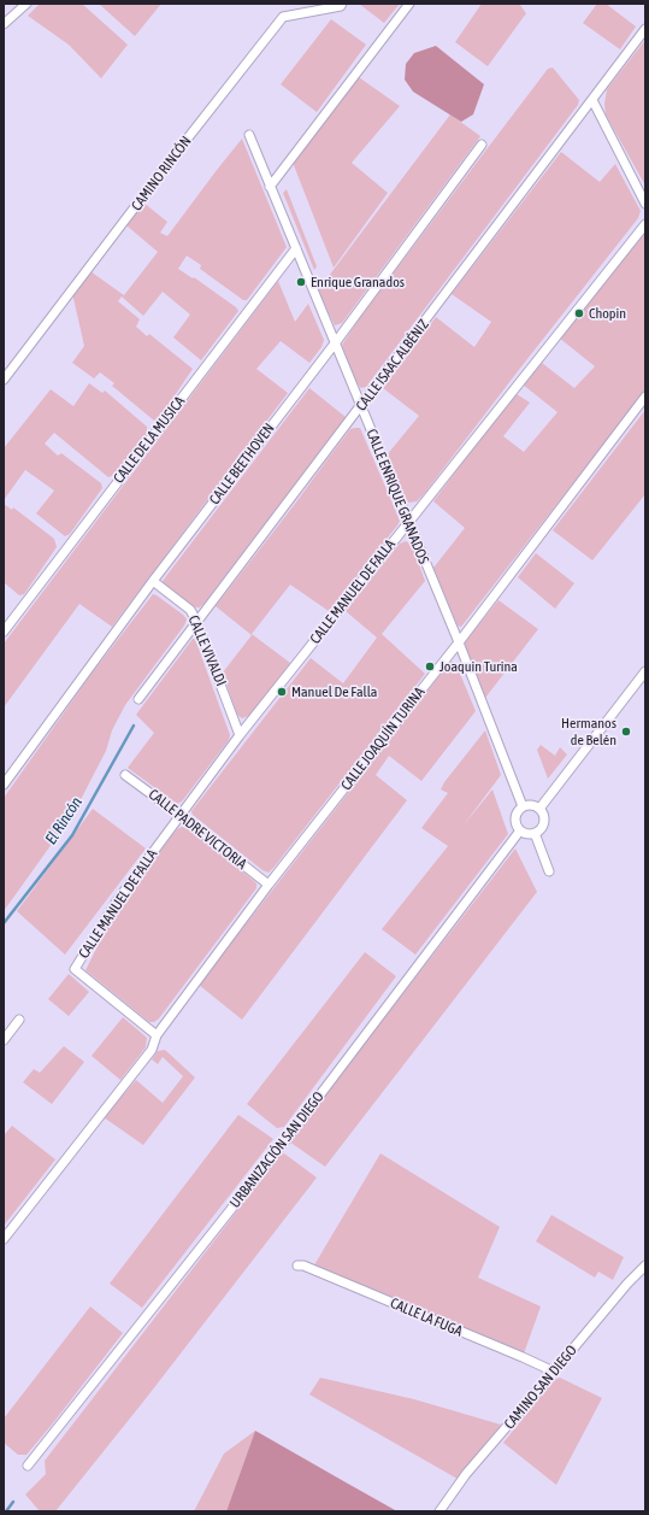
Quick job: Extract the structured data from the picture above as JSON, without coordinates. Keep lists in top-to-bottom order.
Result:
{
  "streets": {
    "street": [
      "CAMINO RINCÓN",
      "CALLE ISAAC ALBÉNIZ",
      "CALLE DE LA MUSICA",
      "CALLE BEETHOVEN",
      "CALLE ENRIQUE GRANADOS",
      "CALLE MANUEL DE FALLA",
      "CALLE VIVALDI",
      "CALLE JOAQUÍN TURINA",
      "CALLE PADRE VICTORIA",
      "URBANIZACIÓN SAN DIEGO",
      "CALLE LA FUGA",
      "CAMINO SAN DIEGO"
    ]
  },
  "crossings": [
    ["CALLE ISAAC ALBÉNIZ", "CALLE ENRIQUE GRANADOS"],
    ["CALLE ISAAC ALBÉNIZ", "CALLE VIVALDI"],
    ["CALLE DE LA MUSICA", "CALLE ENRIQUE GRANADOS"],
    ["CALLE BEETHOVEN", "CALLE ENRIQUE GRANADOS"],
    ["CALLE BEETHOVEN", "CALLE VIVALDI"],
    ["CALLE ENRIQUE GRANADOS", "CALLE MANUEL DE FALLA"],
    ["CALLE ENRIQUE GRANADOS", "CALLE JOAQUÍN TURINA"],
    ["CALLE ENRIQUE GRANADOS", "URBANIZACIÓN SAN DIEGO"],
    ["CALLE MANUEL DE FALLA", "CALLE VIVALDI"],
    ["CALLE MANUEL DE FALLA", "CALLE JOAQUÍN TURINA"],
    ["CALLE MANUEL DE FALLA", "CALLE PADRE VICTORIA"],
    ["CALLE JOAQUÍN TURINA", "CALLE PADRE VICTORIA"],
    ["CALLE LA FUGA", "CAMINO SAN DIEGO"]
  ],
  "water": ["El Rincón"],
  "places": [
    "Enrique Granados",
    "Chopin",
    "Joaquin Turina",
    "Manuel De Falla",
    "Hermanos de Belén"
  ]
}
